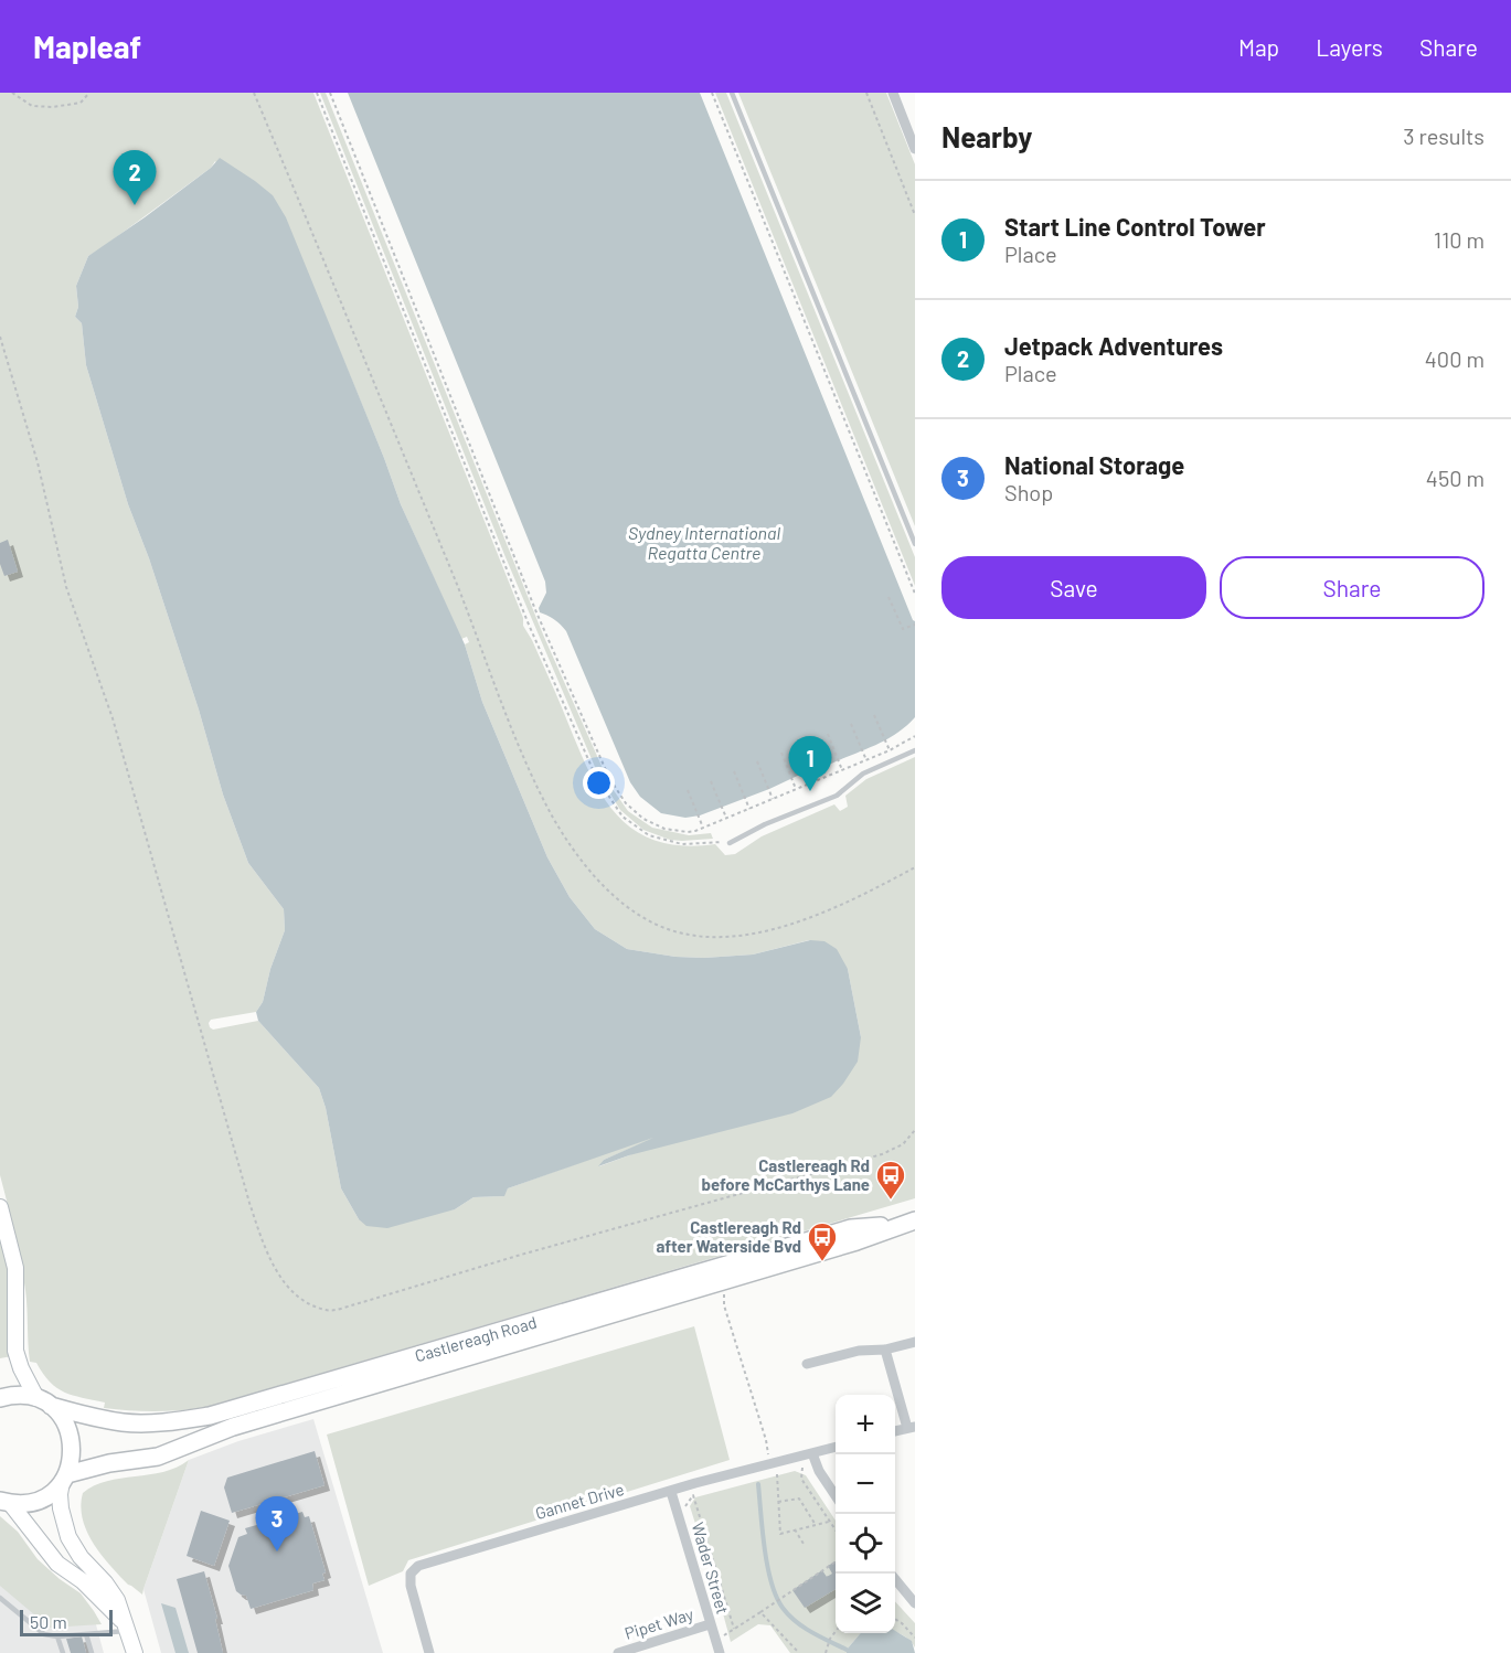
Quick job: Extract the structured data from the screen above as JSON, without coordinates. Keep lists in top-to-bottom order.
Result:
{
  "streets": {
    "main road": ["Castlereagh Road"],
    "street": ["Gannet Drive", "Wader Street", "Pipet Way"]
  },
  "crossings": [
    ["Gannet Drive", "Wader Street"],
    ["Wader Street", "Pipet Way"]
  ],
  "water": ["Sydney International Regatta Centre"],
  "places": {
    "bus stop": ["Castlereagh Rd before McCarthys Lane", "Castlereagh Rd after Waterside Bvd"]
  },
  "scale_bar": "50 m",
  "page": {
    "header": "Mapleaf",
    "nav": ["Map", "Layers", "Share"],
    "heading": ["Nearby", "3 results"],
    "pins": ["2", "1", "3"],
    "list": [
      {
        "mark": "1",
        "name": "Start Line Control Tower",
        "note": "Place",
        "value": "110 m"
      },
      {
        "mark": "2",
        "name": "Jetpack Adventures",
        "note": "Place",
        "value": "400 m"
      },
      {
        "mark": "3",
        "name": "National Storage",
        "note": "Shop",
        "value": "450 m"
      }
    ],
    "buttons": ["Save", "Share"],
    "map_buttons": ["+", "−"],
    "scale": "50 m"
  }
}
